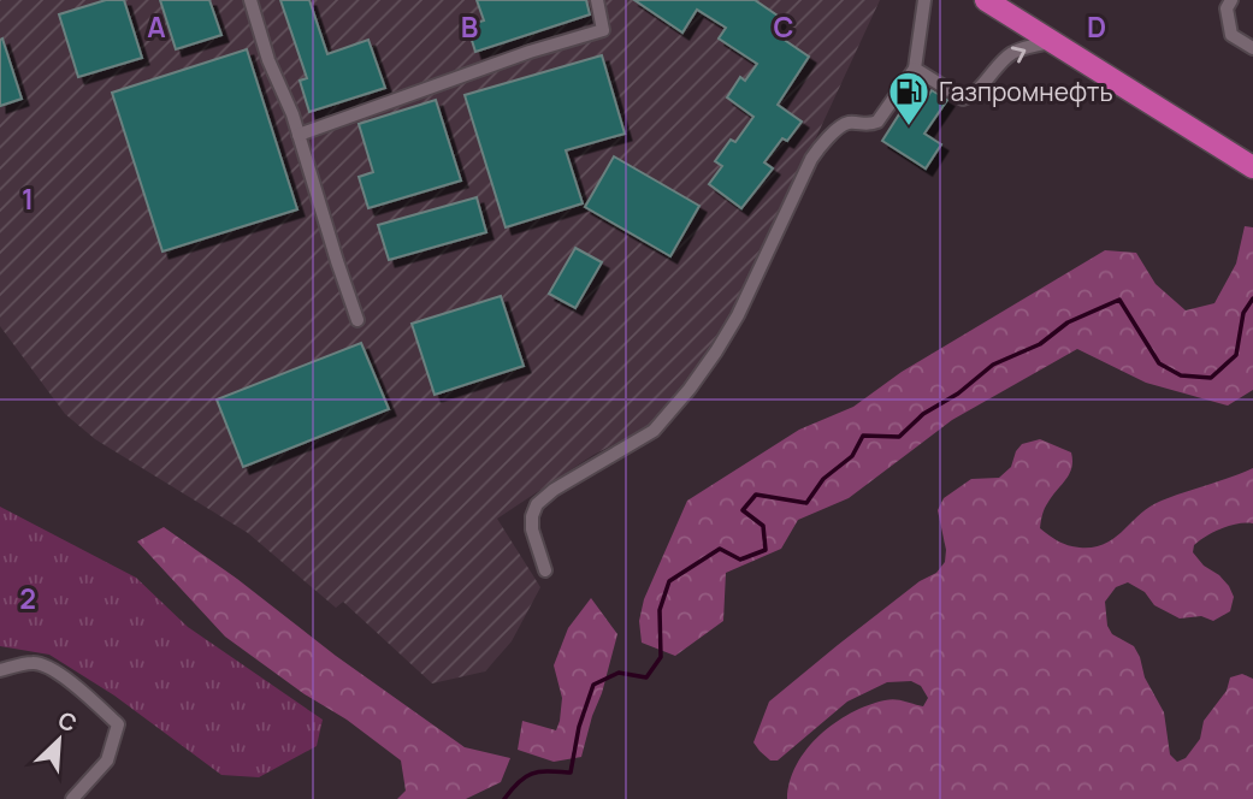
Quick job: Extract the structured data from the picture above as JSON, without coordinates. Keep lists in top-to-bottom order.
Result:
{
  "places": {
    "fuel station": ["Газпромнефть"]
  },
  "north": "top right",
  "grid": {
    "columns": [
      "A",
      "B",
      "C",
      "D"
    ],
    "rows": ["1", "2"]
  }
}
